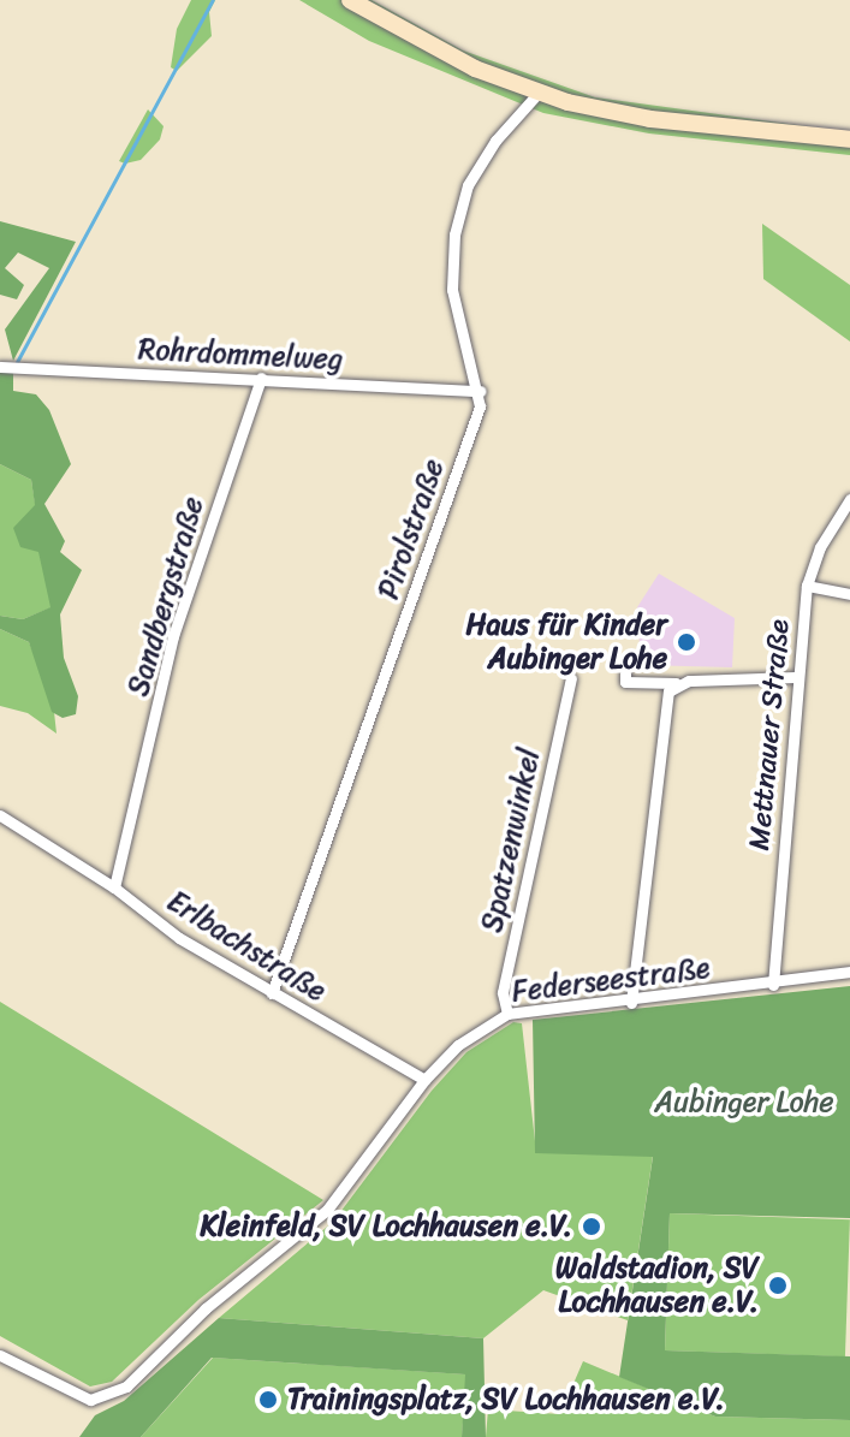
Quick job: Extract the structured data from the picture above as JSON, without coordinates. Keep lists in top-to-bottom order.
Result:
{
  "streets": {
    "street": [
      "Rohrdommelweg",
      "Pirolstraße",
      "Sandbergstraße",
      "Mettnauer Straße",
      "Spatzenwinkel",
      "Erlbachstraße",
      "Federseestraße"
    ]
  },
  "crossings": [
    ["Rohrdommelweg", "Pirolstraße"],
    ["Rohrdommelweg", "Sandbergstraße"],
    ["Pirolstraße", "Erlbachstraße"],
    ["Sandbergstraße", "Erlbachstraße"],
    ["Mettnauer Straße", "Federseestraße"],
    ["Spatzenwinkel", "Federseestraße"],
    ["Erlbachstraße", "Federseestraße"]
  ],
  "parks": ["Aubinger Lohe"],
  "places": [
    "Haus für Kinder Aubinger Lohe",
    "Kleinfeld, SV Lochhausen e.V.",
    "Waldstadion, SV Lochhausen e.V.",
    "Trainingsplatz, SV Lochhausen e.V."
  ]
}
